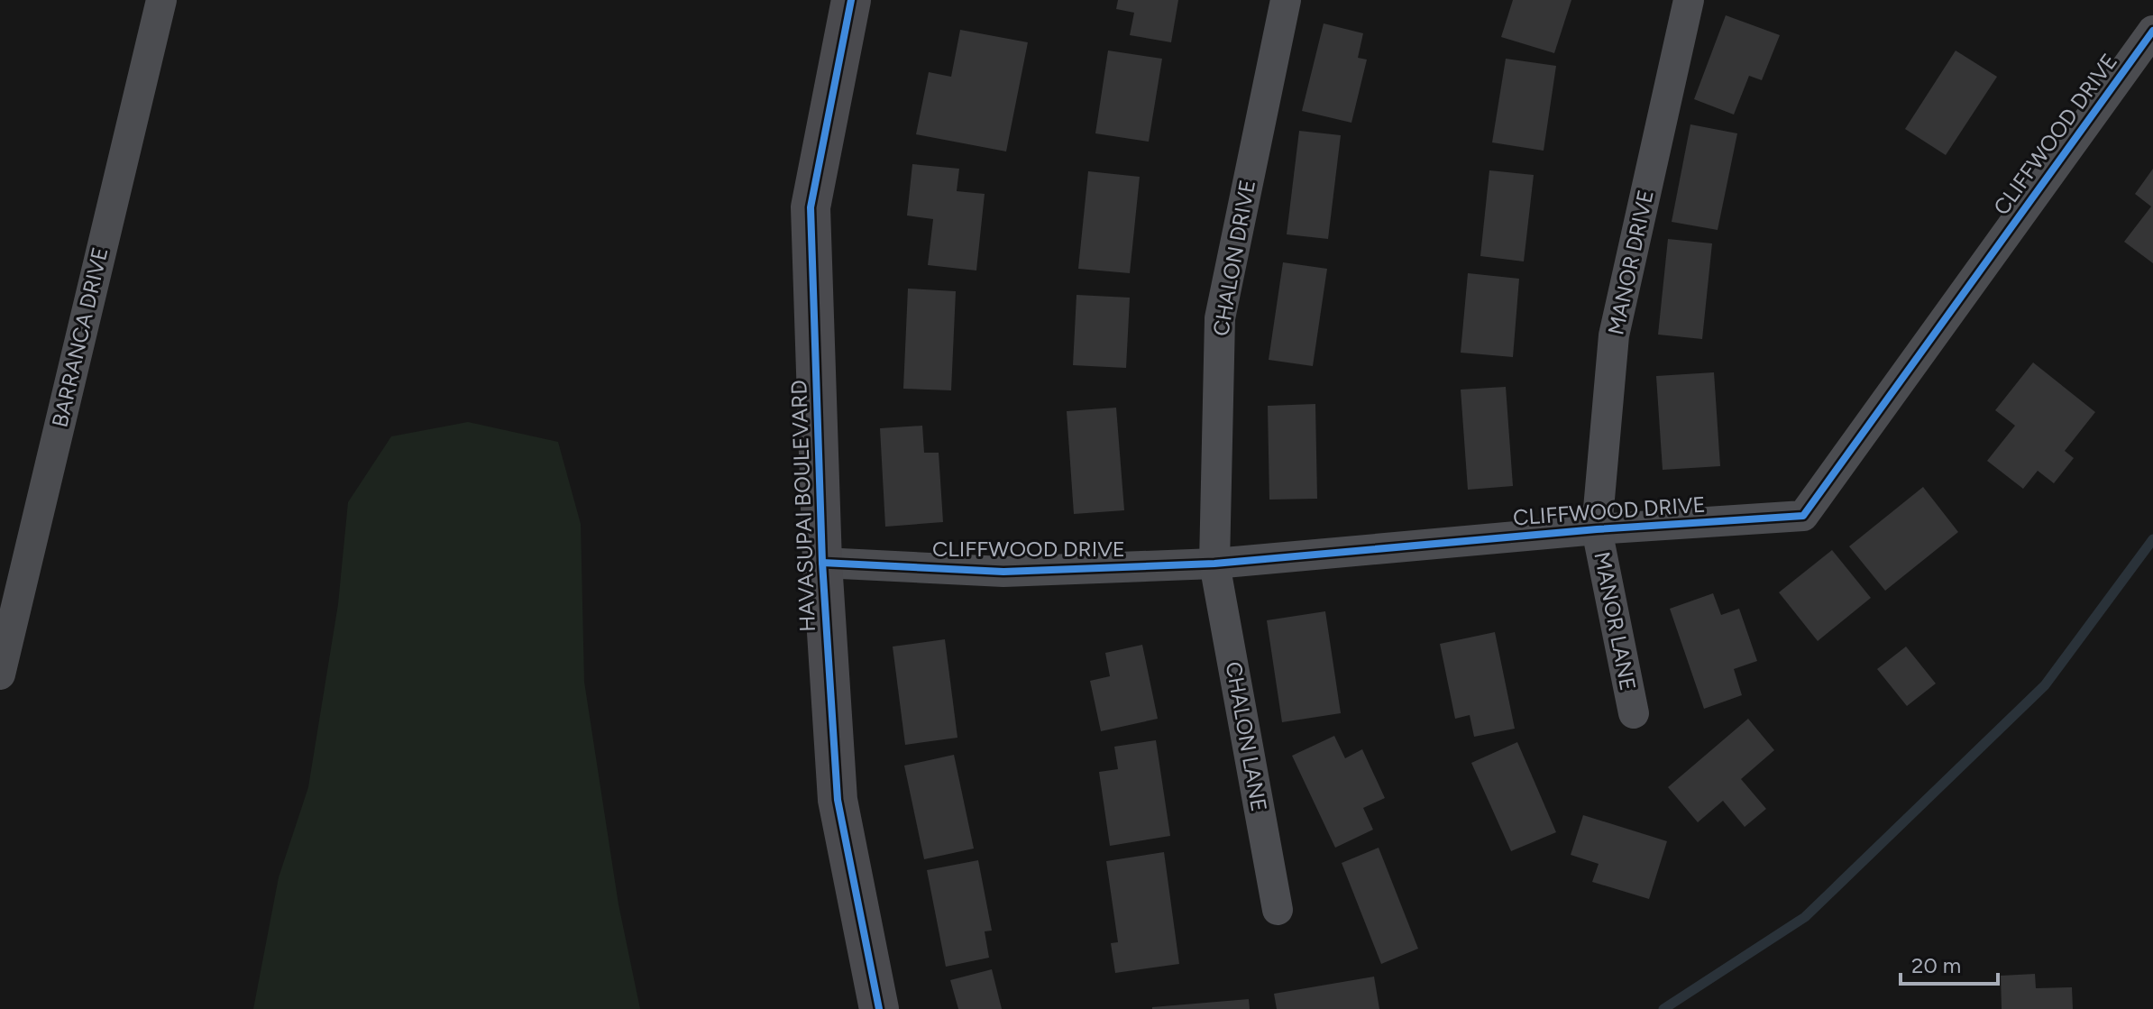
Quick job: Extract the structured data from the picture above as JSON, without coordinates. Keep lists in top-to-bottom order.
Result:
{
  "streets": {
    "street": [
      "CLIFFWOOD DRIVE",
      "CHALON DRIVE",
      "MANOR DRIVE",
      "BARRANCA DRIVE",
      "HAVASUPAI BOULEVARD",
      "MANOR LANE",
      "CHALON LANE"
    ]
  },
  "crossings": [
    ["CLIFFWOOD DRIVE", "CHALON DRIVE"],
    ["CLIFFWOOD DRIVE", "MANOR DRIVE"],
    ["CLIFFWOOD DRIVE", "HAVASUPAI BOULEVARD"],
    ["CLIFFWOOD DRIVE", "MANOR LANE"],
    ["CLIFFWOOD DRIVE", "CHALON LANE"],
    ["CHALON DRIVE", "CHALON LANE"],
    ["MANOR DRIVE", "MANOR LANE"]
  ],
  "scale_bar": "20 m"
}
